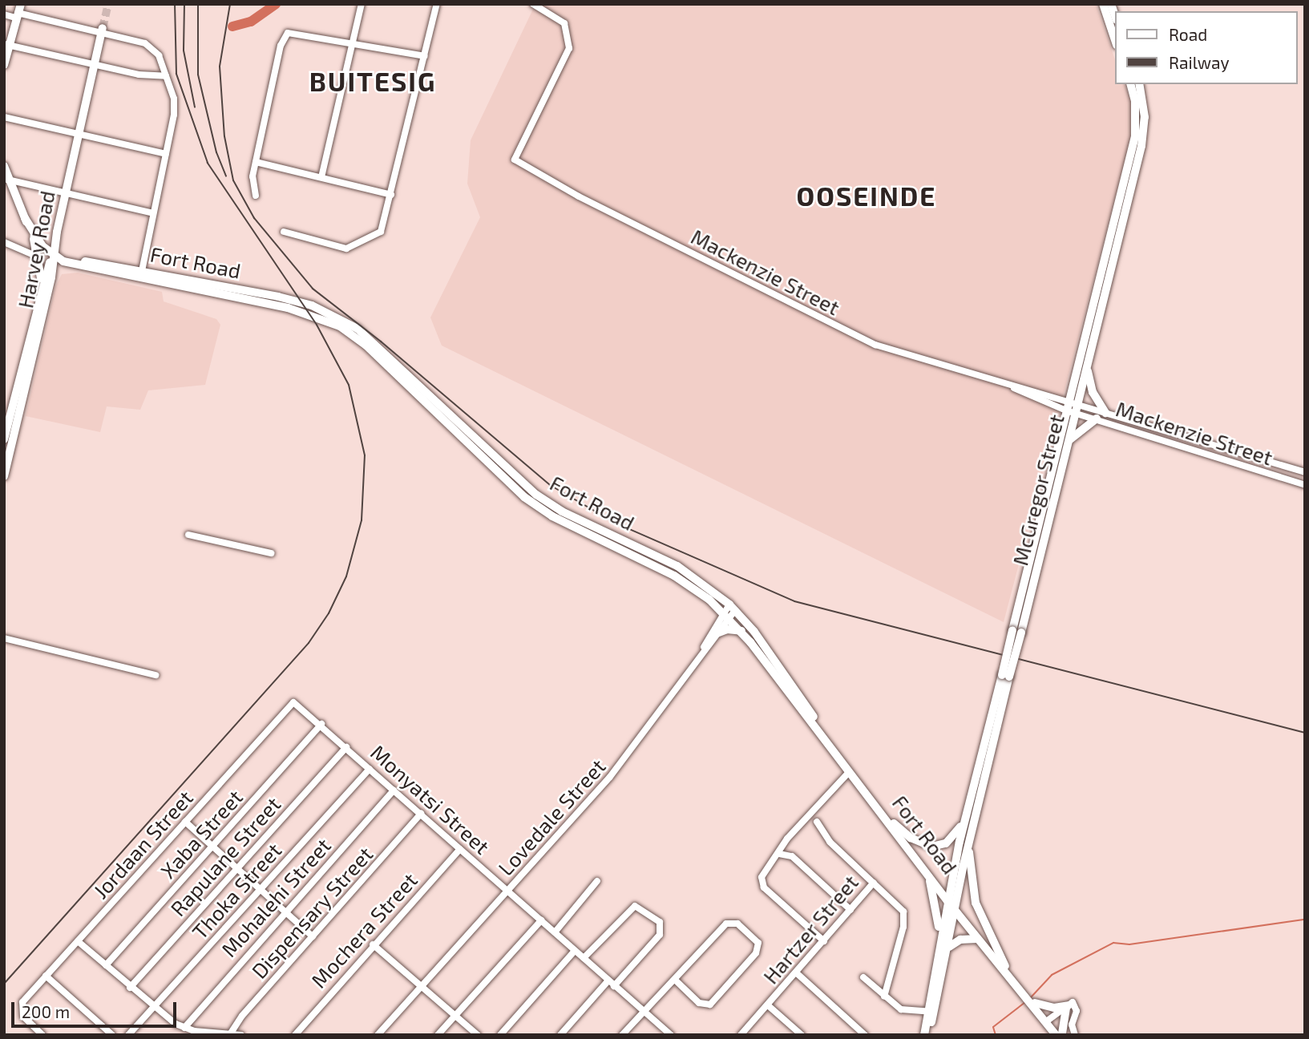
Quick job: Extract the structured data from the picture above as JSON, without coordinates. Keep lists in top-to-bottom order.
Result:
{
  "streets": {
    "main road": ["Harvey Road", "Fort Road", "McGregor Street"],
    "street": [
      "Mackenzie Street",
      "Monyatsi Street",
      "Lovedale Street",
      "Xaba Street",
      "Jordaan Street",
      "Rapulane Street",
      "Thoka Street",
      "Mohalehi Street",
      "Dispensary Street",
      "Hartzer Street",
      "Mochera Street"
    ]
  },
  "crossings": [
    ["Harvey Road", "Fort Road"],
    ["Fort Road", "McGregor Street"],
    ["Fort Road", "Lovedale Street"],
    ["Mackenzie Street", "McGregor Street"],
    ["Monyatsi Street", "Lovedale Street"],
    ["Monyatsi Street", "Xaba Street"],
    ["Monyatsi Street", "Jordaan Street"],
    ["Monyatsi Street", "Rapulane Street"],
    ["Monyatsi Street", "Thoka Street"],
    ["Monyatsi Street", "Mohalehi Street"],
    ["Monyatsi Street", "Dispensary Street"],
    ["Monyatsi Street", "Mochera Street"]
  ],
  "districts": ["BUITESIG", "OOSEINDE"],
  "legend": ["Road", "Railway"],
  "scale_bar": "200 m"
}
